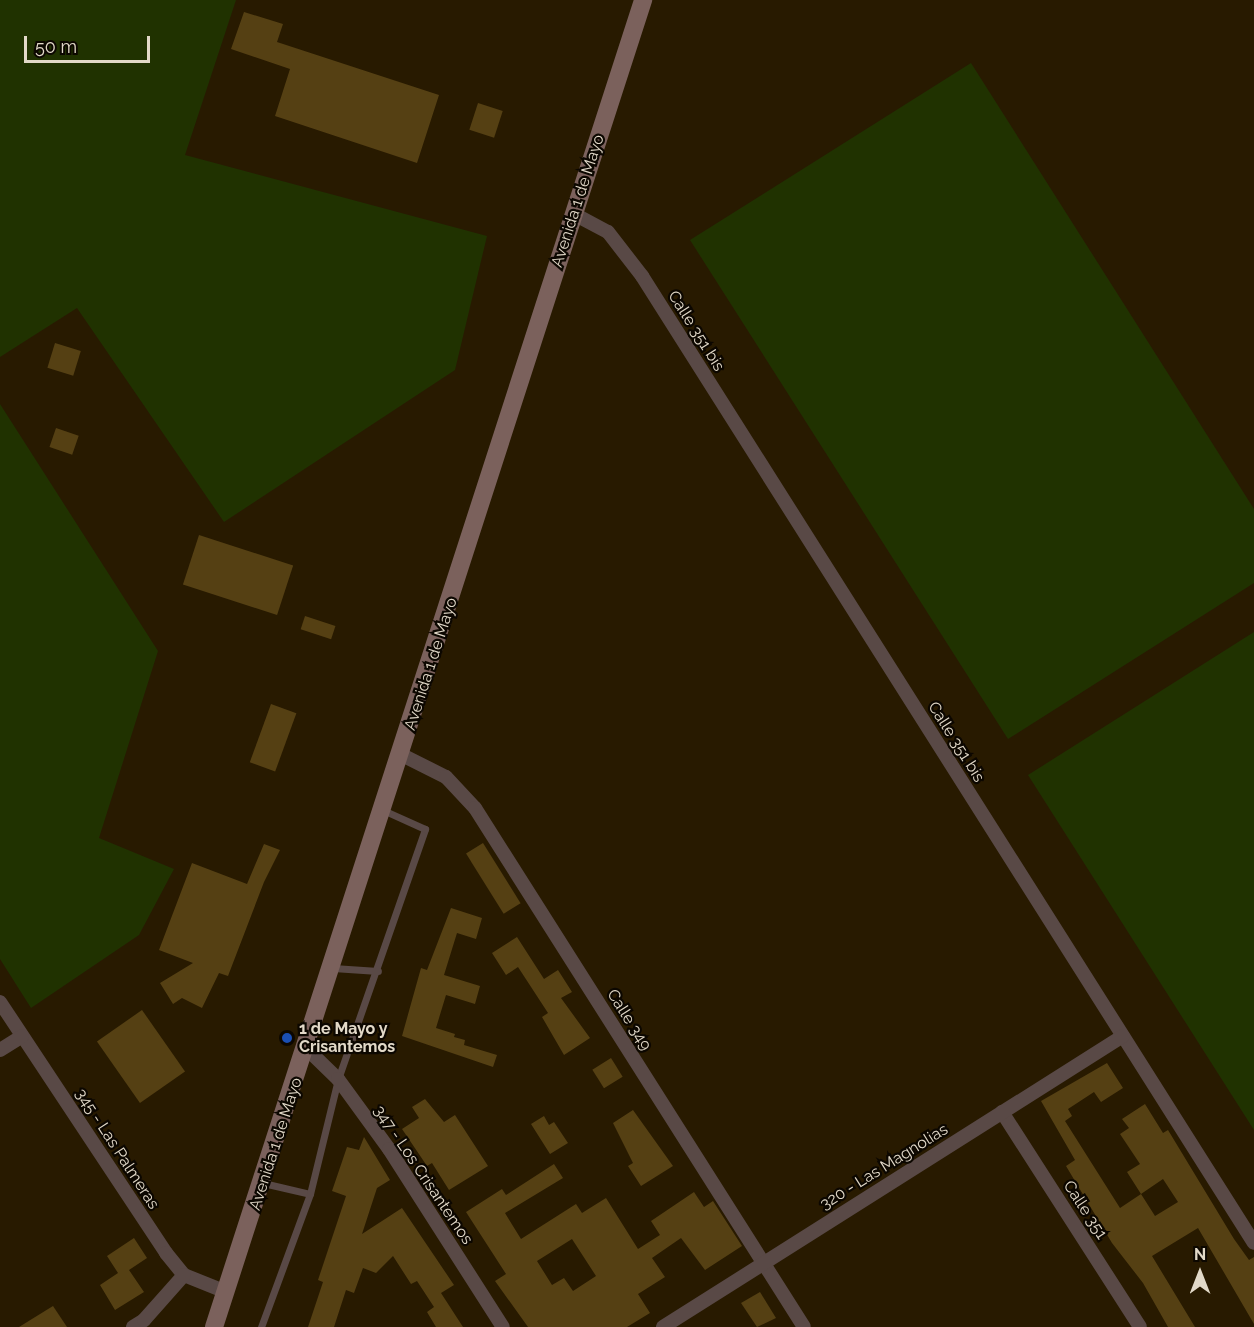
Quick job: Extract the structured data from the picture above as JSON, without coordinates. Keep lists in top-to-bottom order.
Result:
{
  "streets": {
    "main road": ["Avenida 1 de Mayo"],
    "street": [
      "Calle 351 bis",
      "Calle 349",
      "345 - Las Palmeras",
      "320 - Las Magnolias",
      "347 - Los Crisantemos",
      "Calle 351"
    ]
  },
  "crossings": [
    ["Avenida 1 de Mayo", "Calle 351 bis"],
    ["Avenida 1 de Mayo", "Calle 349"],
    ["Avenida 1 de Mayo", "347 - Los Crisantemos"],
    ["Calle 351 bis", "320 - Las Magnolias"],
    ["Calle 349", "320 - Las Magnolias"],
    ["320 - Las Magnolias", "Calle 351"]
  ],
  "places": ["1 de Mayo y Crisantemos"],
  "scale_bar": "50 m",
  "north": "top"
}
